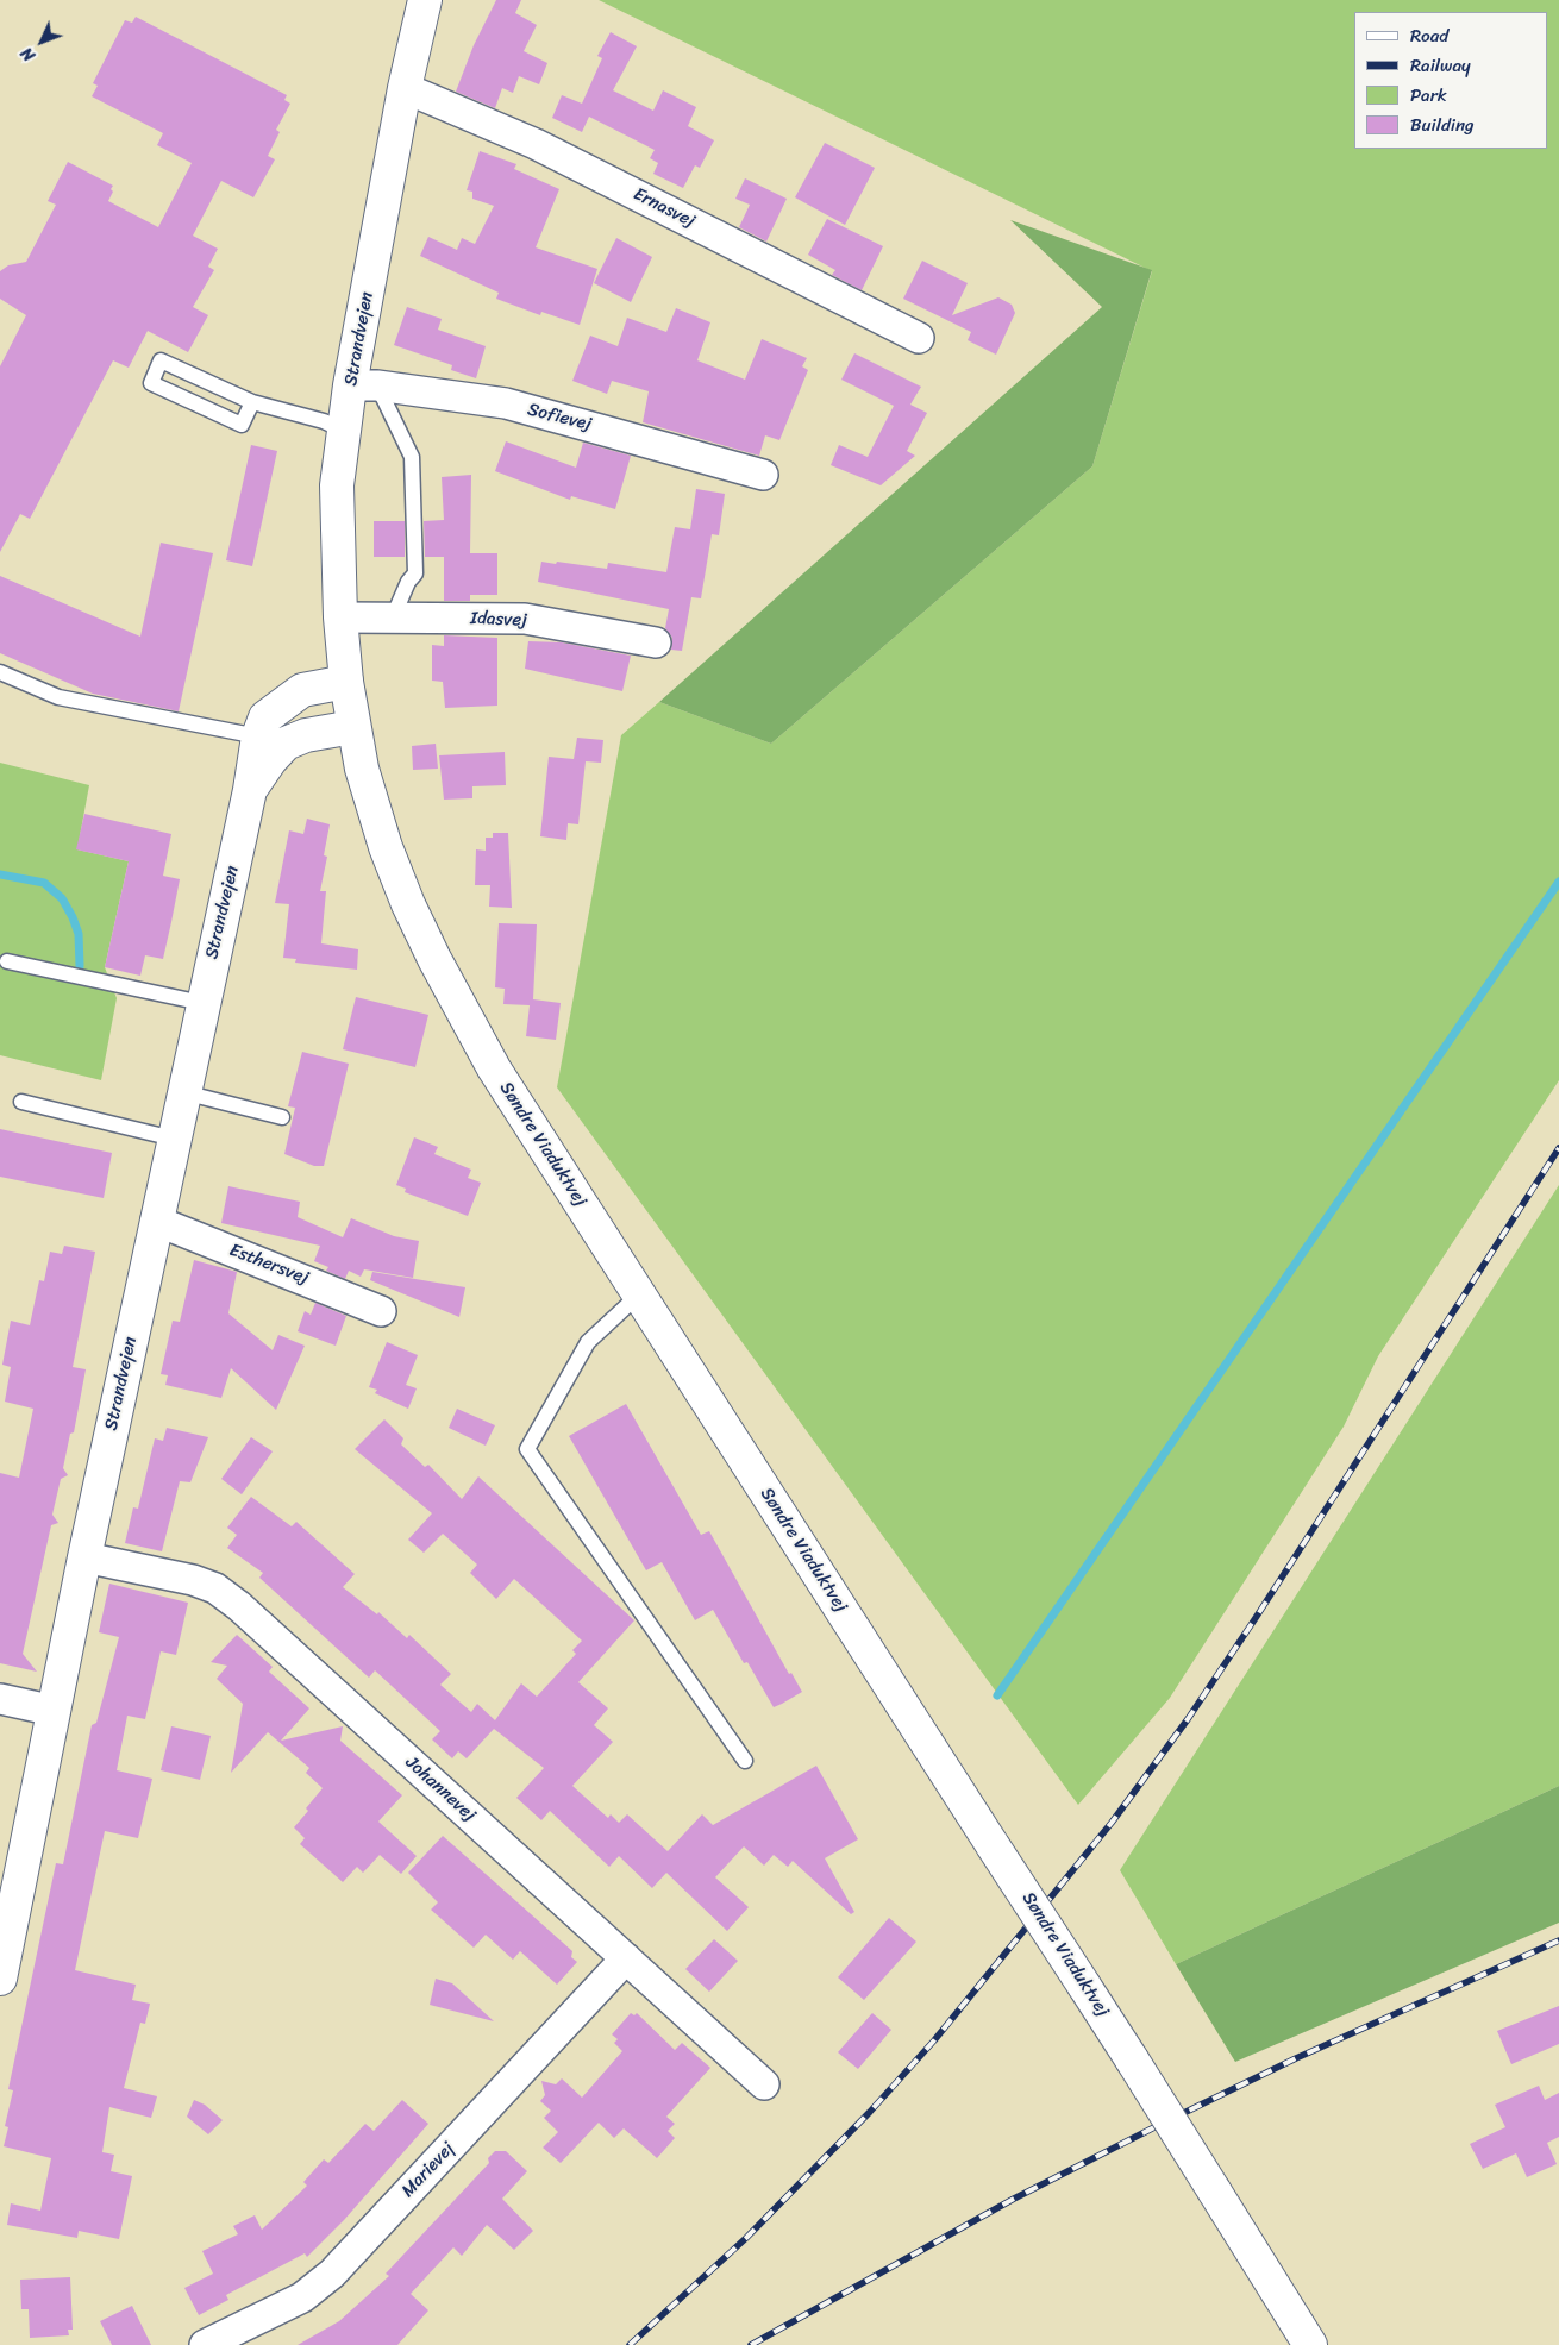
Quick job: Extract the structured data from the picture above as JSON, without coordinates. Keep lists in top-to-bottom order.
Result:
{
  "streets": {
    "main road": ["Strandvejen", "Søndre Viaduktvej"],
    "street": [
      "Ernasvej",
      "Sofievej",
      "Idasvej",
      "Esthersvej",
      "Johannevej",
      "Marievej"
    ]
  },
  "crossings": [
    ["Ernasvej", "Strandvejen"],
    ["Strandvejen", "Sofievej"],
    ["Strandvejen", "Idasvej"],
    ["Strandvejen", "Søndre Viaduktvej"],
    ["Strandvejen", "Esthersvej"],
    ["Strandvejen", "Johannevej"],
    ["Johannevej", "Marievej"]
  ],
  "legend": [
    "Road",
    "Railway",
    "Park",
    "Building"
  ],
  "north": "bottom left"
}
